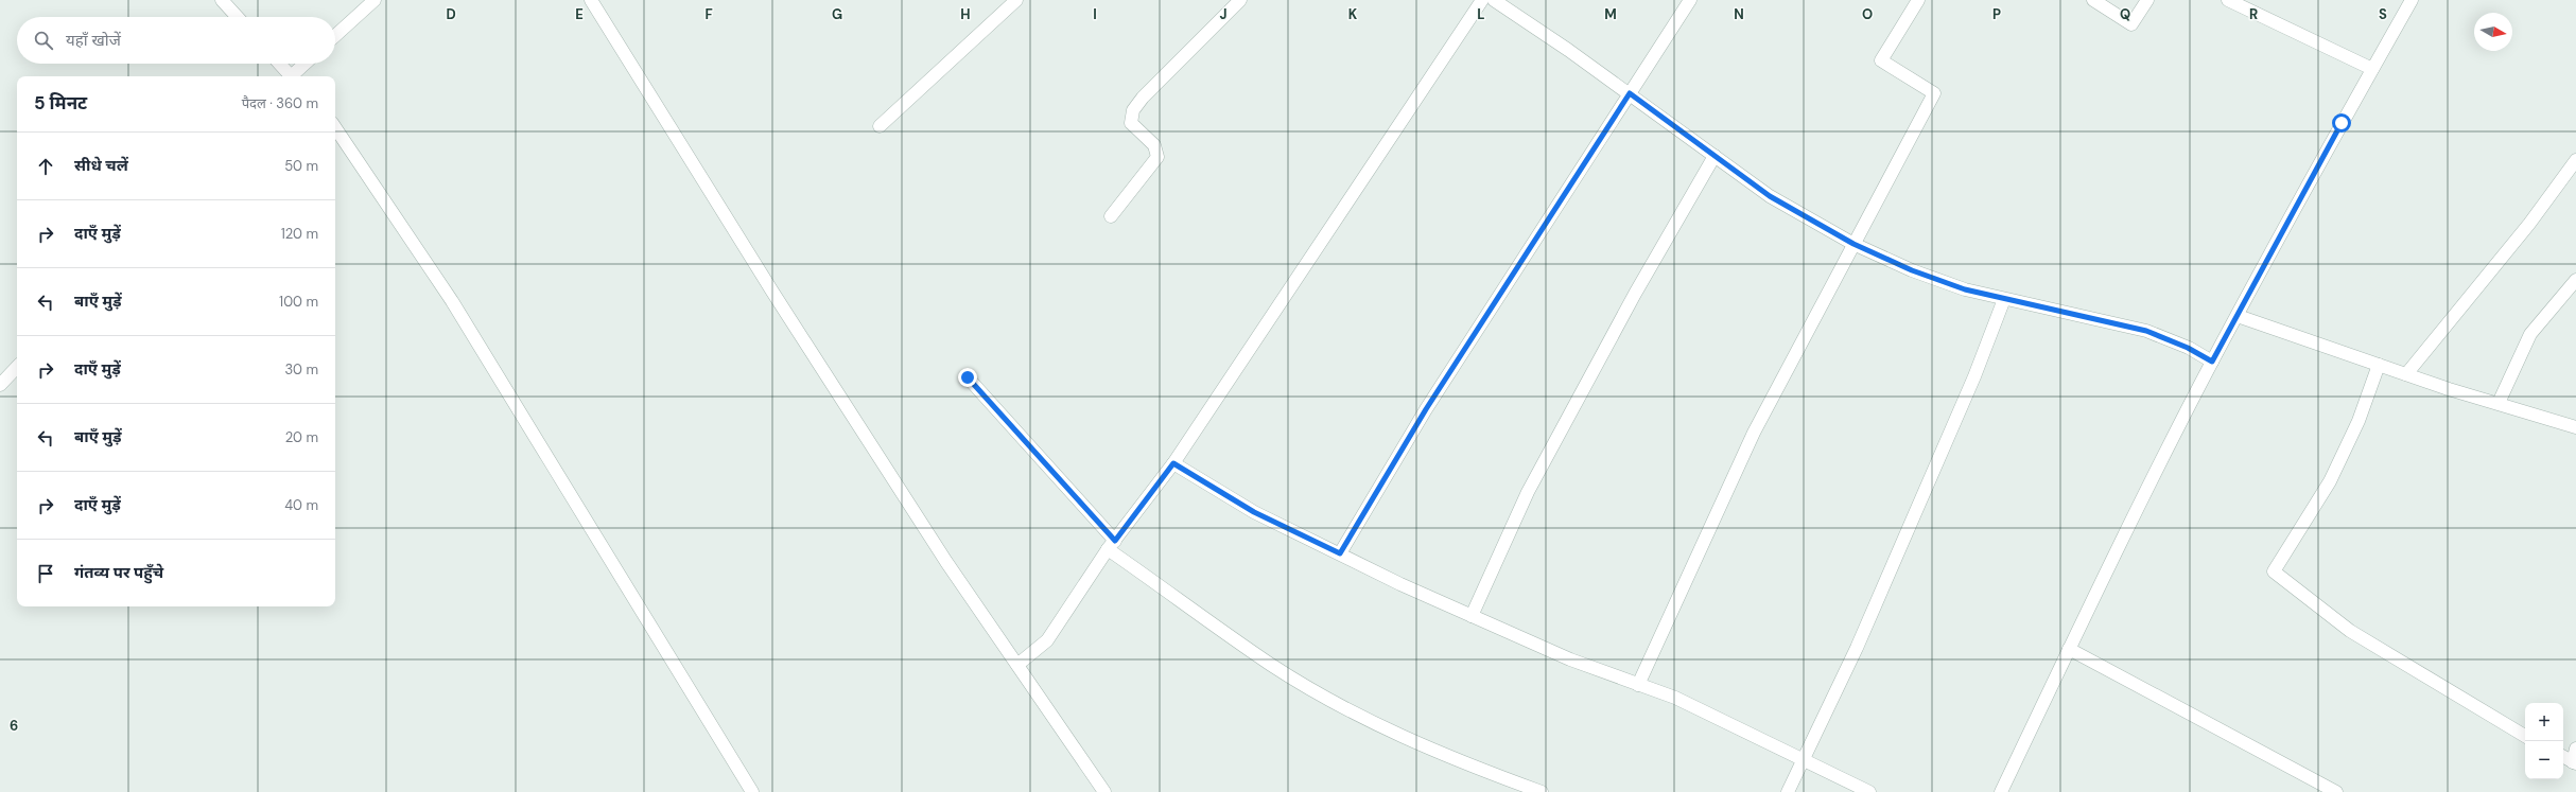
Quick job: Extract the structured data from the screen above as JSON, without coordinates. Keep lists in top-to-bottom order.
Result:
{
  "north": "right",
  "page": {
    "search": "यहाँ खोजें",
    "heading": ["5 मिनट", "पैदल · 360 m"],
    "list": [
      ["सीधे चलें", "50 m"],
      ["दाएँ मुड़ें", "120 m"],
      ["बाएँ मुड़ें", "100 m"],
      ["दाएँ मुड़ें", "30 m"],
      ["बाएँ मुड़ें", "20 m"],
      ["दाएँ मुड़ें", "40 m"],
      "गंतव्य पर पहुँचे"
    ],
    "map_buttons": ["+", "−"]
  },
  "grid": {
    "columns": [
      "D",
      "E",
      "F",
      "G",
      "H",
      "I",
      "J",
      "K",
      "L",
      "M",
      "N",
      "O",
      "P",
      "Q",
      "R",
      "S"
    ],
    "rows": ["6"]
  }
}
